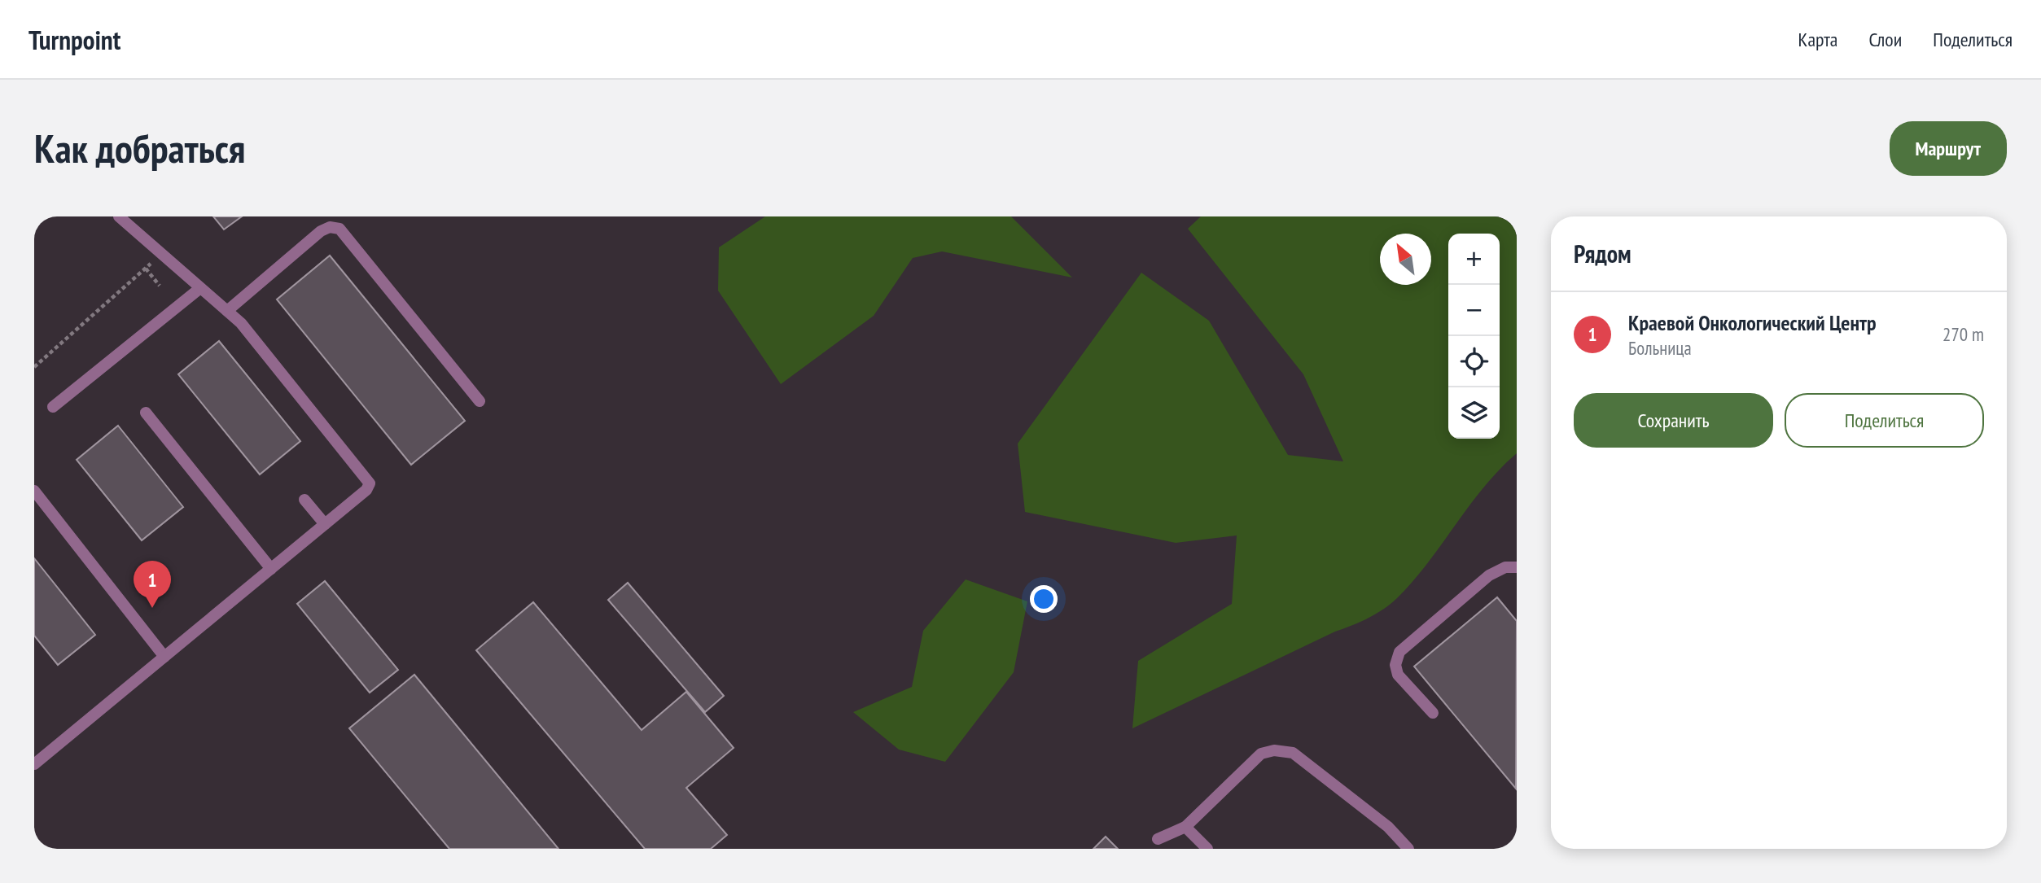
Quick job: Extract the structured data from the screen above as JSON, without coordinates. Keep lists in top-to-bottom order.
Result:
{
  "north": "top left",
  "page": {
    "header": "Turnpoint",
    "nav": ["Карта", "Слои", "Поделиться"],
    "buttons": [
      "Маршрут",
      ["Сохранить", "Поделиться"]
    ],
    "title": "Как добраться",
    "heading": "Рядом",
    "map_buttons": ["+", "−"],
    "list": [
      {
        "mark": "1",
        "name": "Краевой Онкологический Центр",
        "note": "Больница",
        "value": "270 m"
      }
    ],
    "pins": "1"
  }
}
